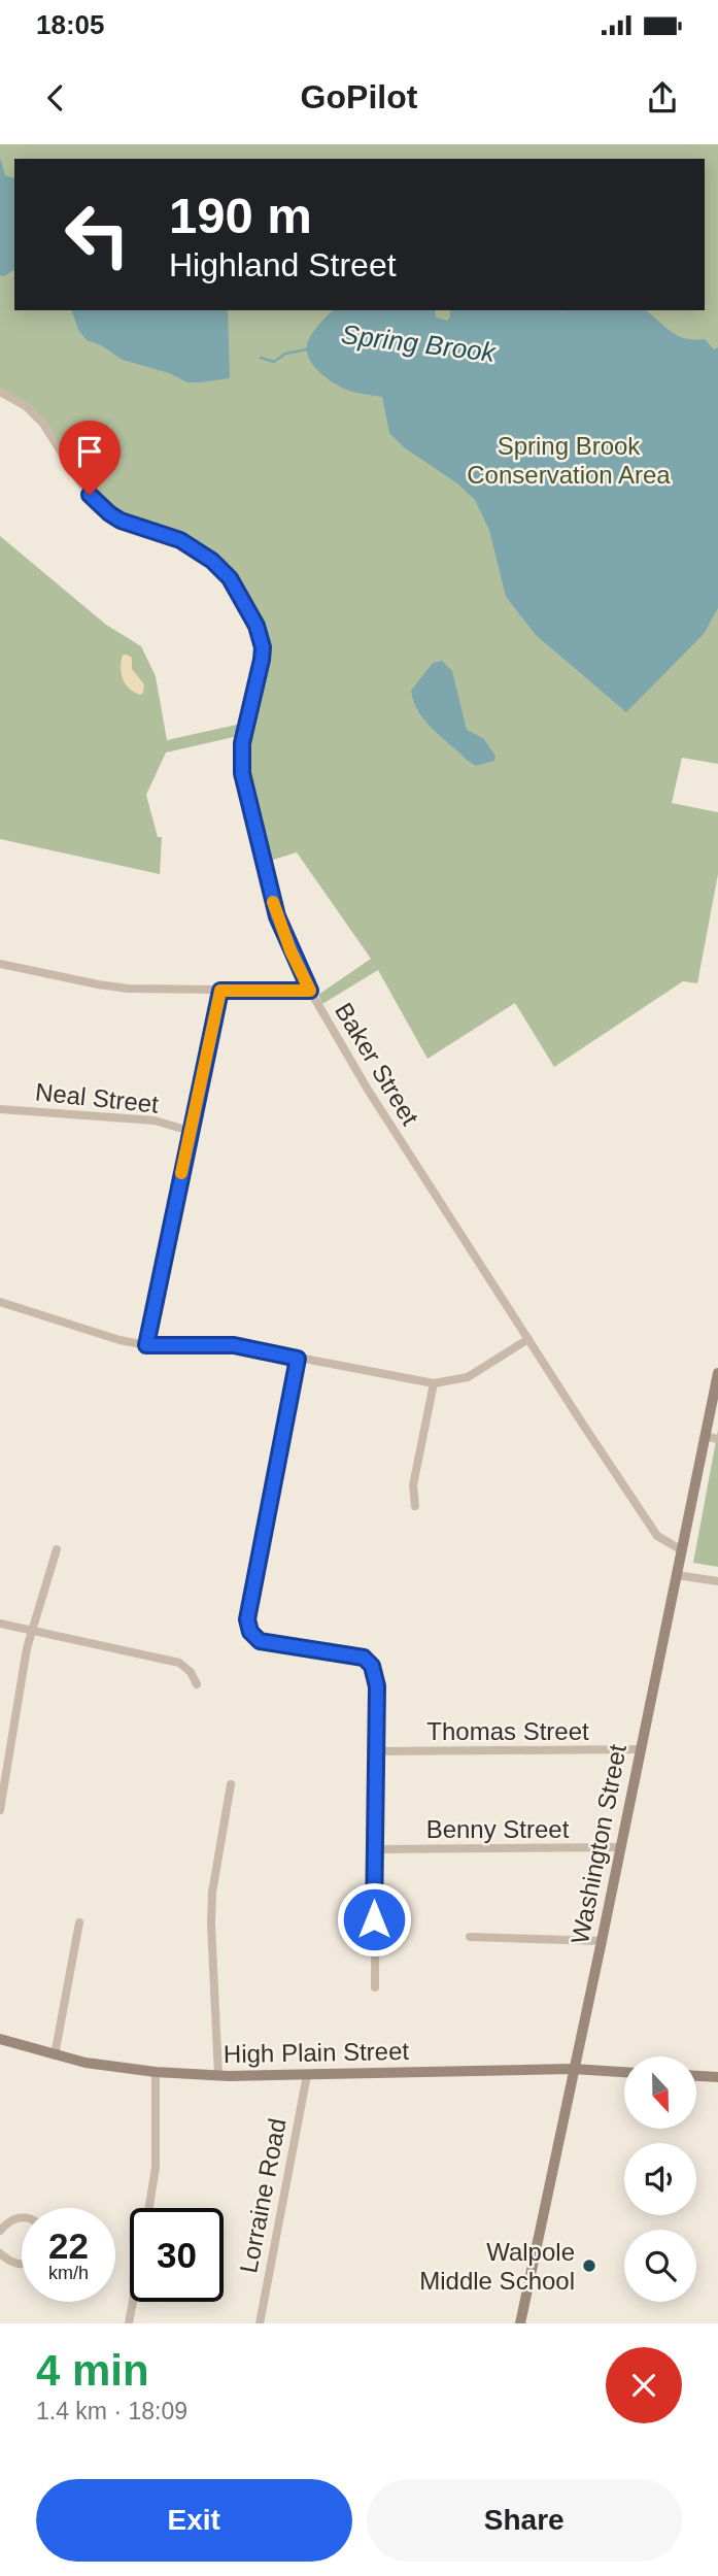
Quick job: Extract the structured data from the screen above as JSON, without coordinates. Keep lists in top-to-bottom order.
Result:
{
  "streets": {
    "main road": ["Washington Street", "High Plain Street"],
    "street": [
      "Baker Street",
      "Neal Street",
      "Thomas Street",
      "Benny Street",
      "Lorraine Road"
    ]
  },
  "crossings": [
    ["Baker Street", "Washington Street"],
    ["Thomas Street", "Washington Street"],
    ["Benny Street", "Washington Street"],
    ["Washington Street", "High Plain Street"],
    ["High Plain Street", "Lorraine Road"]
  ],
  "water": ["Spring Brook"],
  "parks": ["Spring Brook Conservation Area"],
  "places": ["Walpole Middle School"],
  "north": "bottom",
  "page": {
    "status": "18:05",
    "header": "GoPilot",
    "turn": ["190 m", "Highland Street"],
    "speed": "22 km/h",
    "limit": "30",
    "heading": ["4 min", "1.4 km · 18:09"],
    "buttons": ["Exit", "Share"]
  }
}
